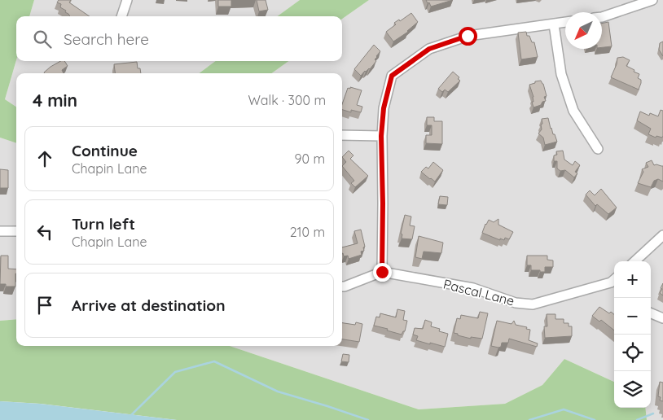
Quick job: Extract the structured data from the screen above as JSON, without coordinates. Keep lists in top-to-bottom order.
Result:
{
  "streets": {
    "street": ["Pascal Lane"]
  },
  "north": "bottom left",
  "page": {
    "search": "Search here",
    "heading": ["4 min", "Walk · 300 m"],
    "list": [
      ["Continue", "Chapin Lane", "90 m"],
      ["Turn left", "Chapin Lane", "210 m"],
      "Arrive at destination"
    ],
    "map_buttons": ["+", "−"]
  }
}
